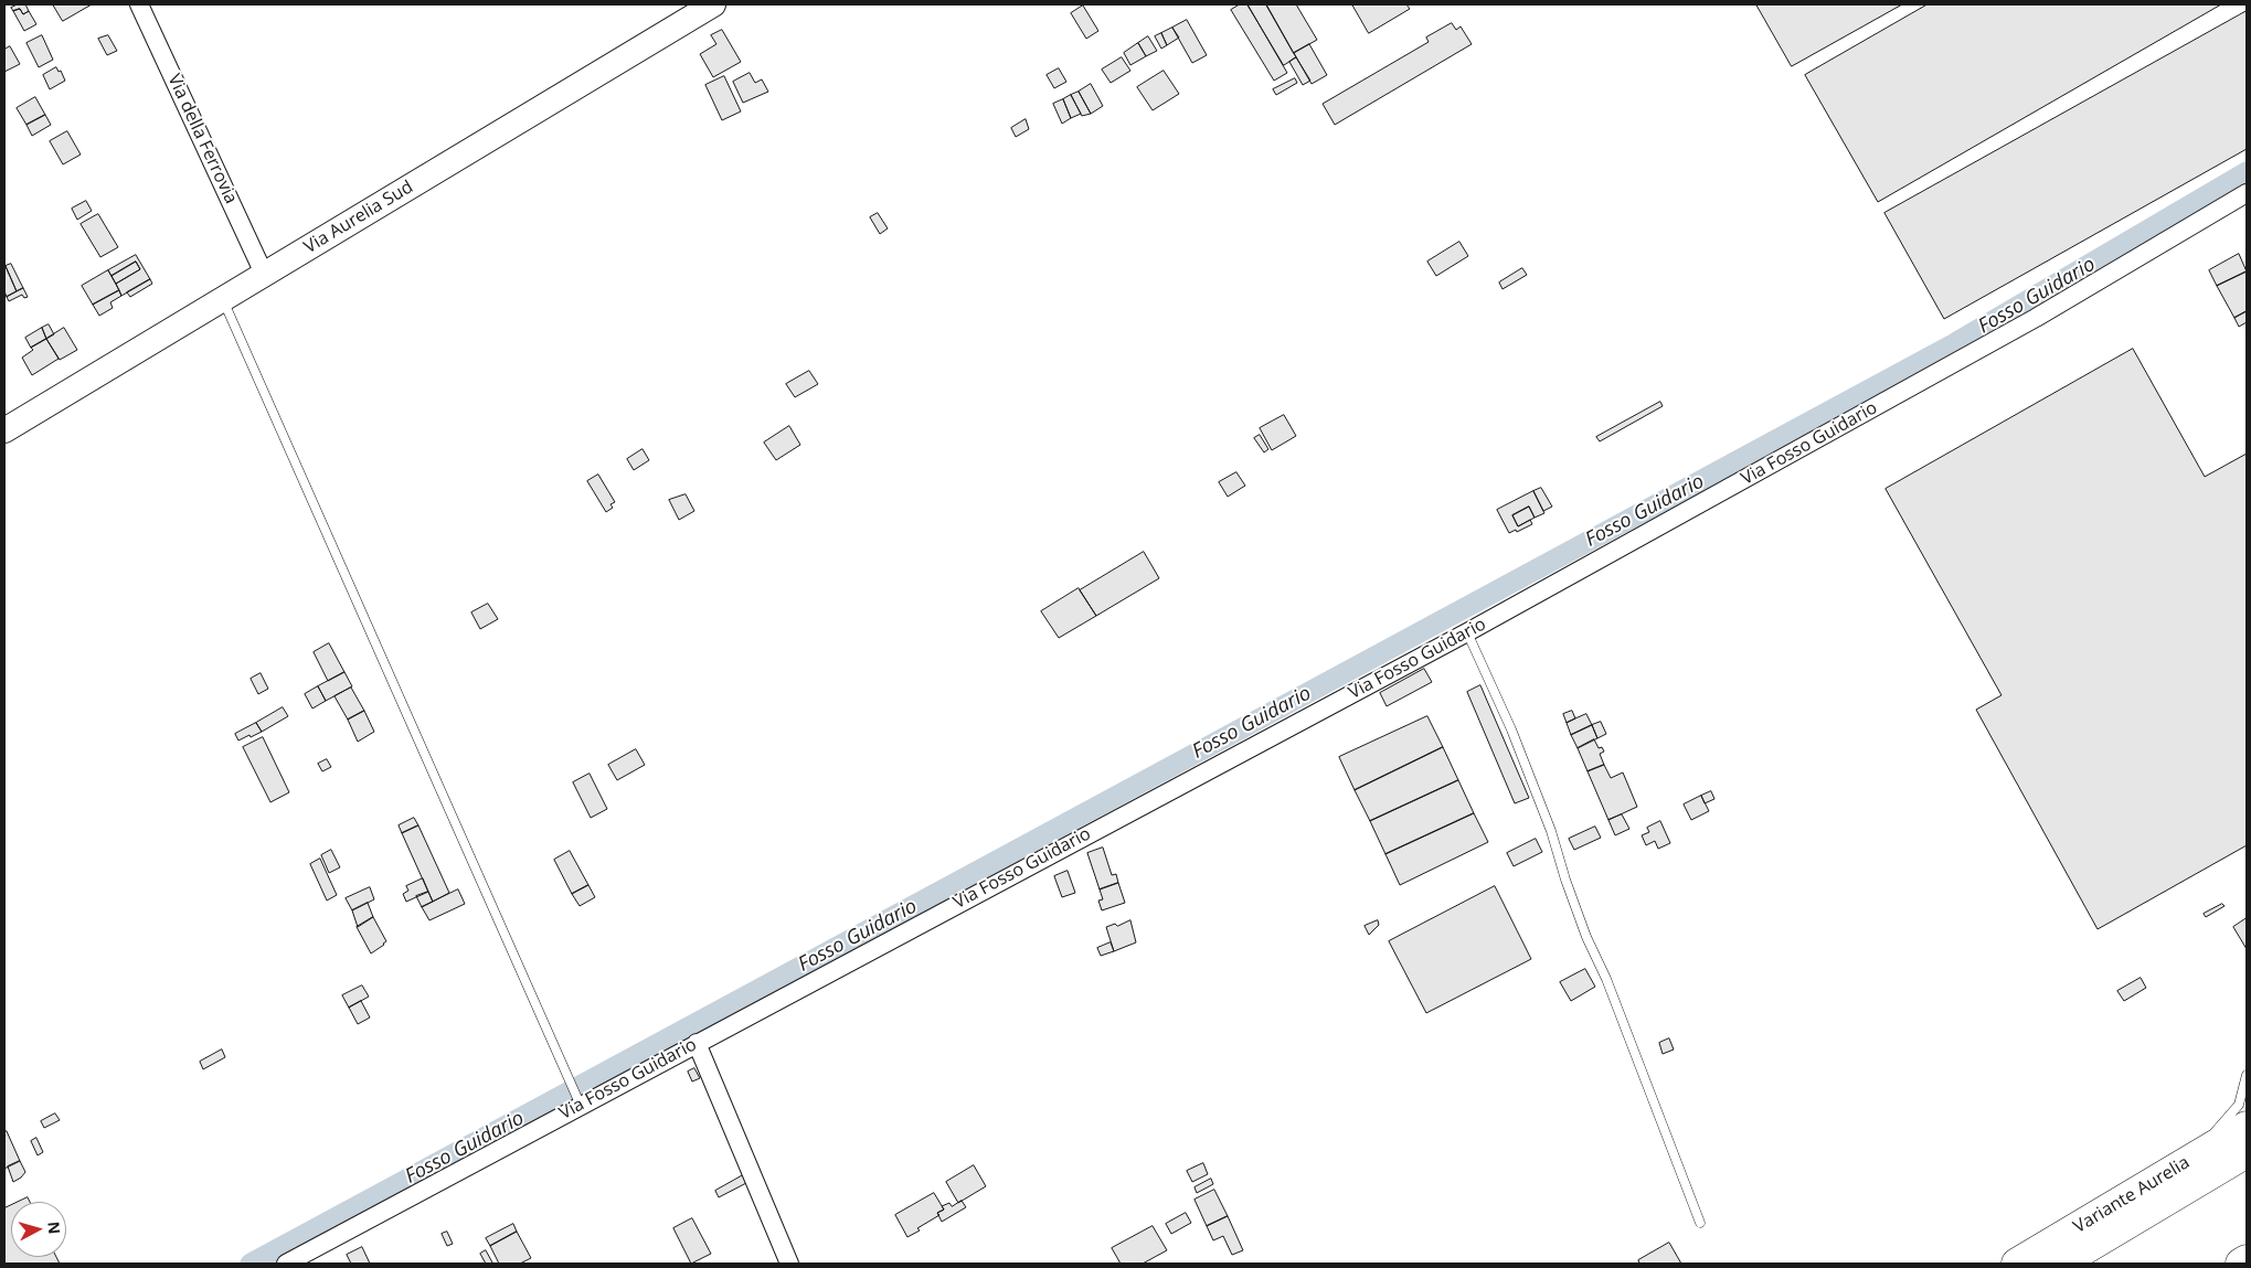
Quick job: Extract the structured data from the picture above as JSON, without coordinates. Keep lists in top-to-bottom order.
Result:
{
  "streets": {
    "highway": ["Variante Aurelia"],
    "main road": ["Via Aurelia Sud"],
    "street": ["Via della Ferrovia", "Via Fosso Guidario"]
  },
  "crossings": [
    ["Via della Ferrovia", "Via Aurelia Sud"]
  ],
  "water": ["Fosso Guidario"],
  "north": "right"
}
